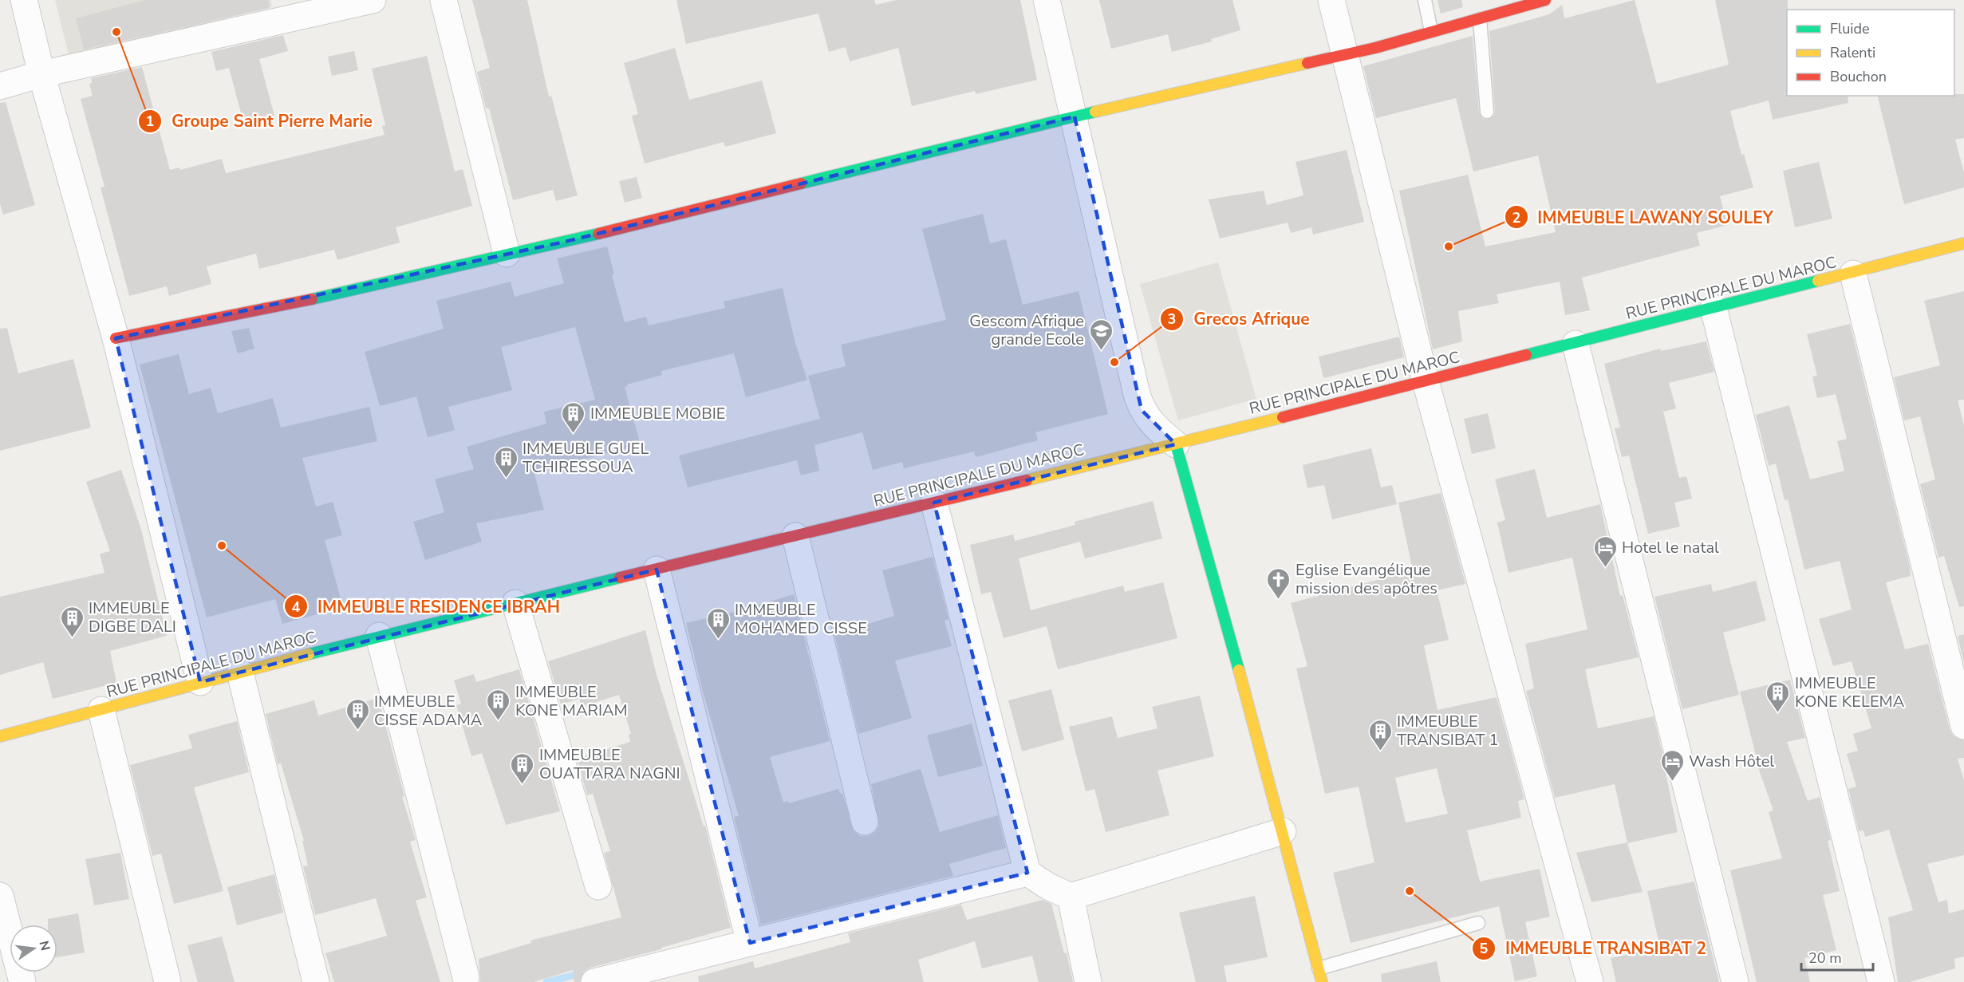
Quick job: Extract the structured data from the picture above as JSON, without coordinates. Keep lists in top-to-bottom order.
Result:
{
  "streets": {
    "street": ["RUE PRINCIPALE DU MAROC"]
  },
  "places": {
    "other": [
      "Groupe Saint Pierre Marie",
      "IMMEUBLE LAWANY SOULEY",
      "Grecos Afrique",
      "IMMEUBLE RESIDENCE IBRAH",
      "IMMEUBLE TRANSIBAT 2"
    ],
    "school or university": ["Gescom Afrique grande Ecole"],
    "building": [
      "IMMEUBLE MOBIE",
      "IMMEUBLE GUEL TCHIRESSOUA",
      "IMMEUBLE DIGBE DALI",
      "IMMEUBLE MOHAMED CISSE",
      "IMMEUBLE KONE KELEMA",
      "IMMEUBLE KONE MARIAM",
      "IMMEUBLE CISSE ADAMA",
      "IMMEUBLE TRANSIBAT 1",
      "IMMEUBLE OUATTARA NAGNI"
    ],
    "hotel": ["Hotel le natal", "Wash Hôtel"],
    "church": ["Eglise Evangélique mission des apôtres"]
  },
  "legend": ["Fluide", "Ralenti", "Bouchon"],
  "scale_bar": "20 m",
  "north": "right"
}
